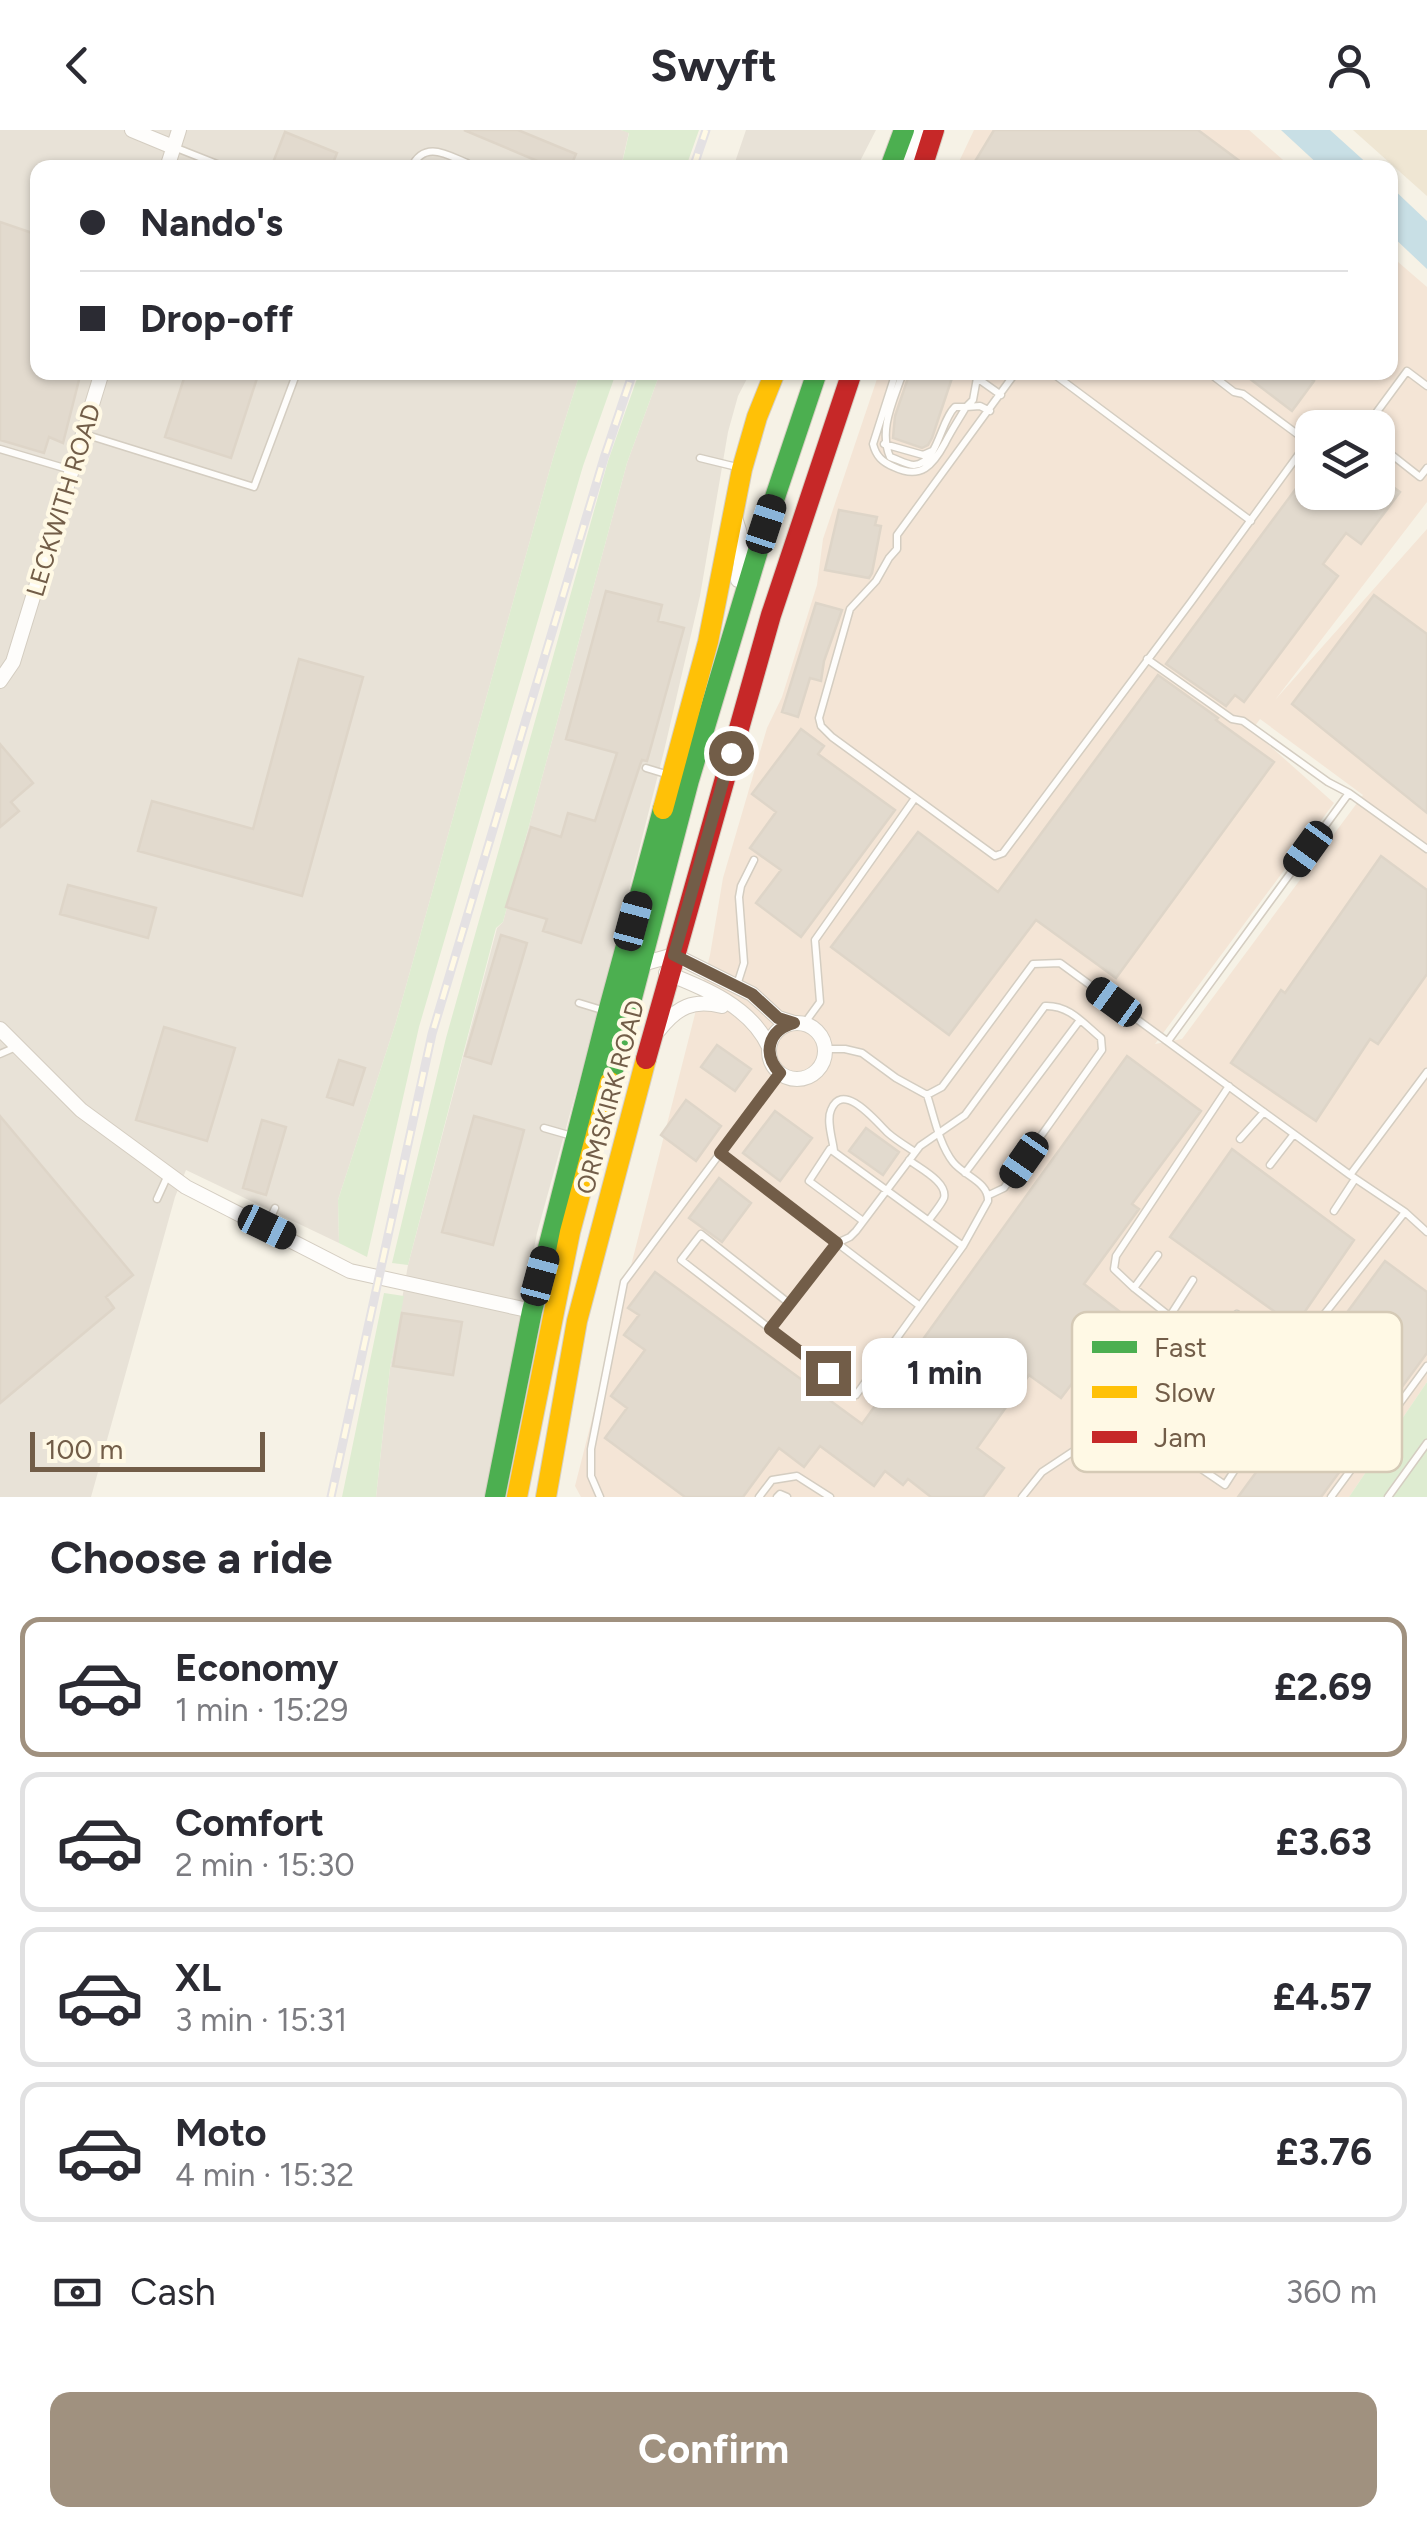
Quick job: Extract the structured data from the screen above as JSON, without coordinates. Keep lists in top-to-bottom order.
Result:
{
  "streets": {
    "main road": ["ORMSKIRK ROAD"],
    "street": ["LECKWITH ROAD"]
  },
  "legend": ["Fast", "Slow", "Jam"],
  "scale_bar": "100 m",
  "page": {
    "header": "Swyft",
    "banner": ["Nando's", "Drop-off"],
    "bubble": "1 min",
    "scale": "100 m",
    "heading": "Choose a ride",
    "list": [
      {
        "name": "Economy",
        "note": "1 min · 15:29",
        "value": "£2.69"
      },
      {
        "name": "Comfort",
        "note": "2 min · 15:30",
        "value": "£3.63"
      },
      {
        "name": "XL",
        "note": "3 min · 15:31",
        "value": "£4.57"
      },
      {
        "name": "Moto",
        "note": "4 min · 15:32",
        "value": "£3.76"
      }
    ],
    "pay": ["Cash", "360 m"],
    "buttons": "Confirm"
  }
}
